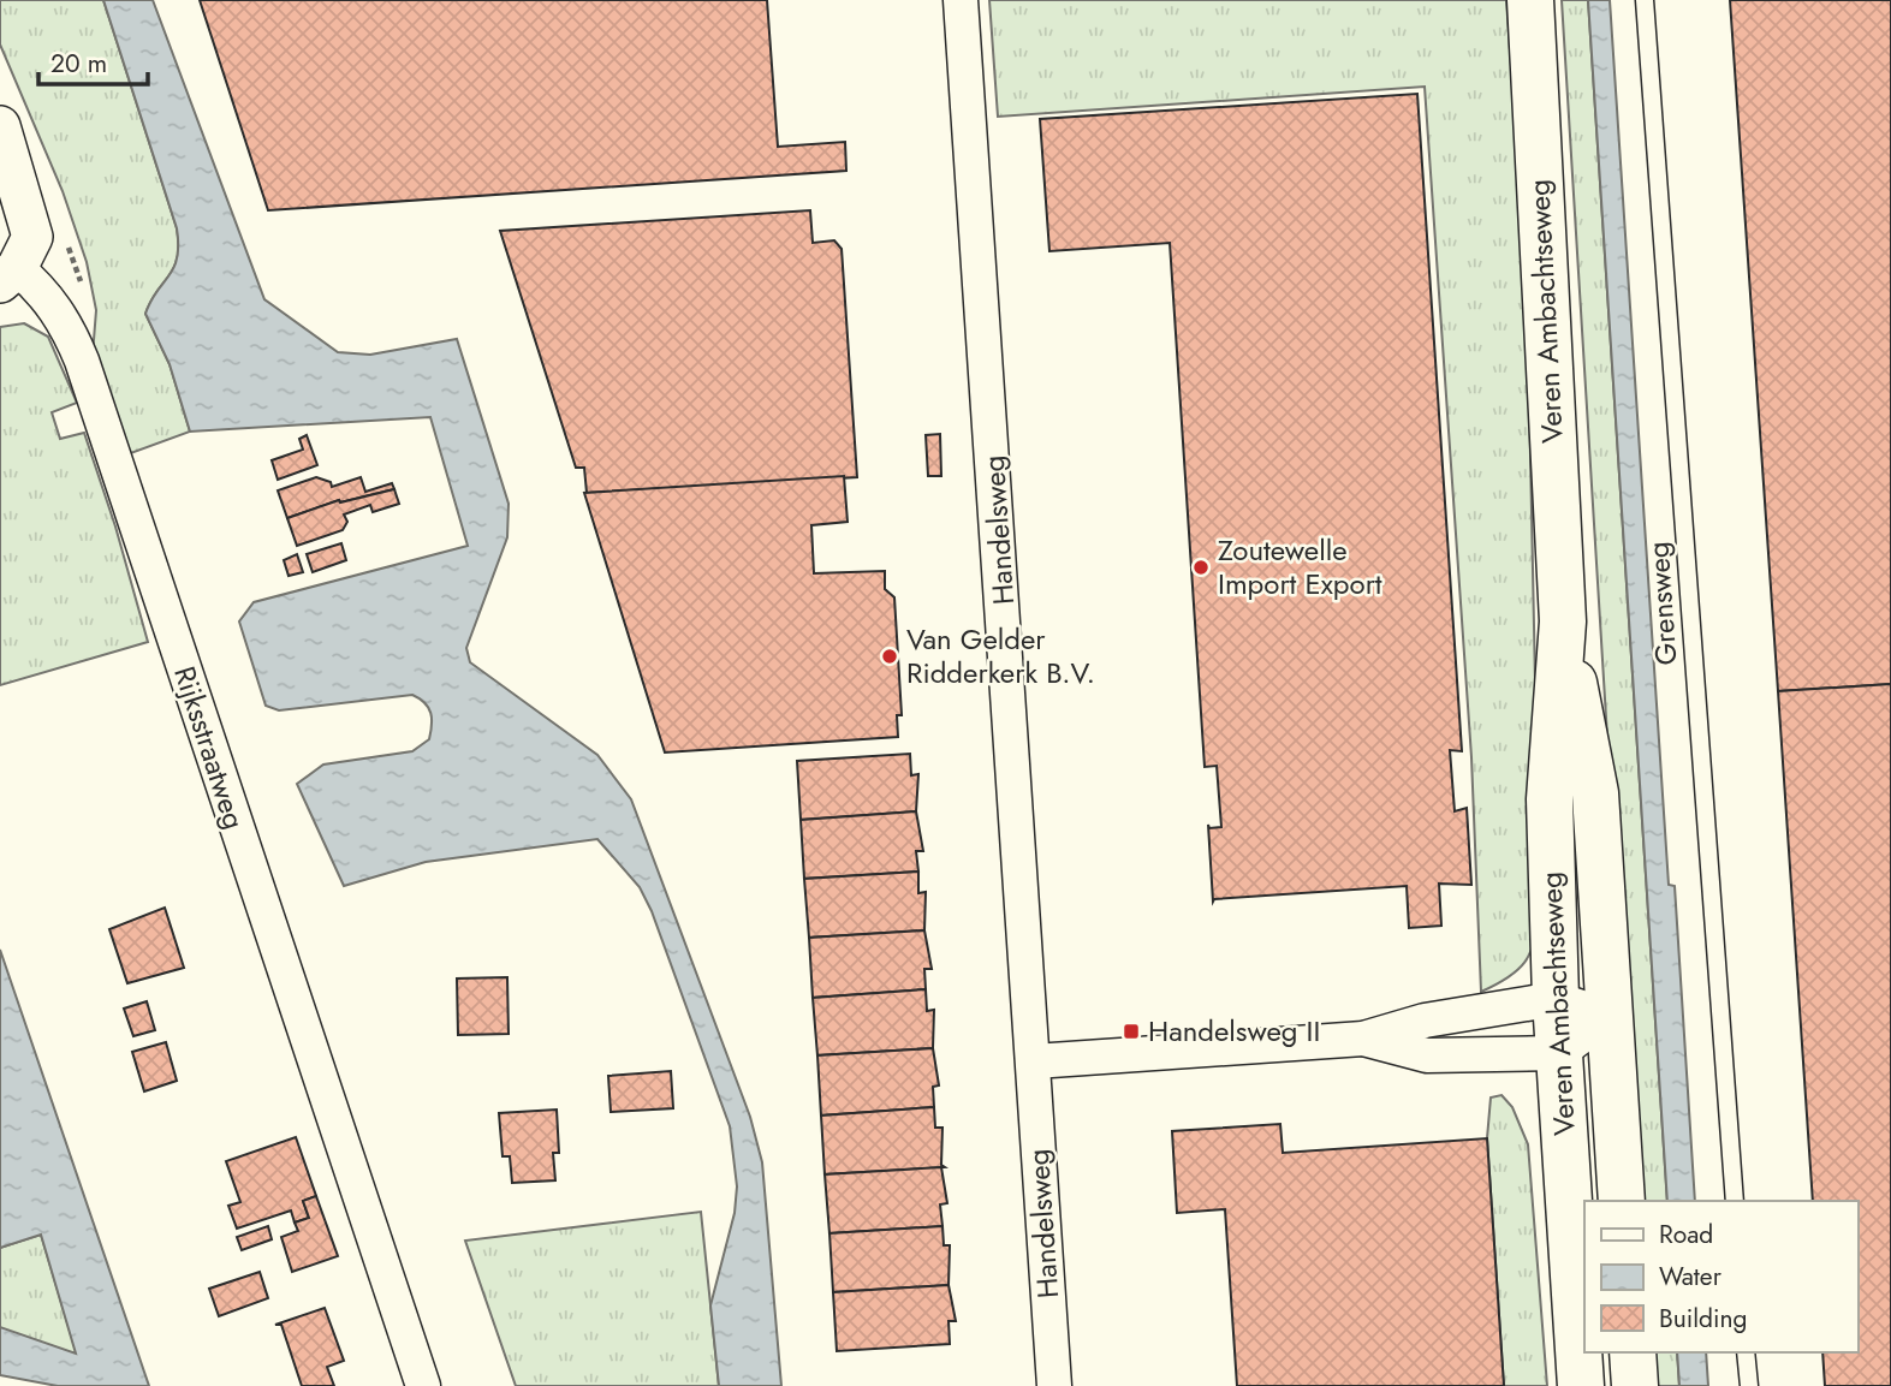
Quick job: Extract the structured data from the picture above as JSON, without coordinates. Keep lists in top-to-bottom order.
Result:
{
  "streets": {
    "main road": ["Veren Ambachtseweg"],
    "street": ["Handelsweg", "Rijksstraatweg"],
    "lane": ["Grensweg"]
  },
  "places": {
    "other": ["Zoutewelle Import Export", "Van Gelder Ridderkerk B.V."],
    "transit": ["Handelsweg II"]
  },
  "legend": ["Road", "Water", "Building"],
  "scale_bar": "20 m"
}
